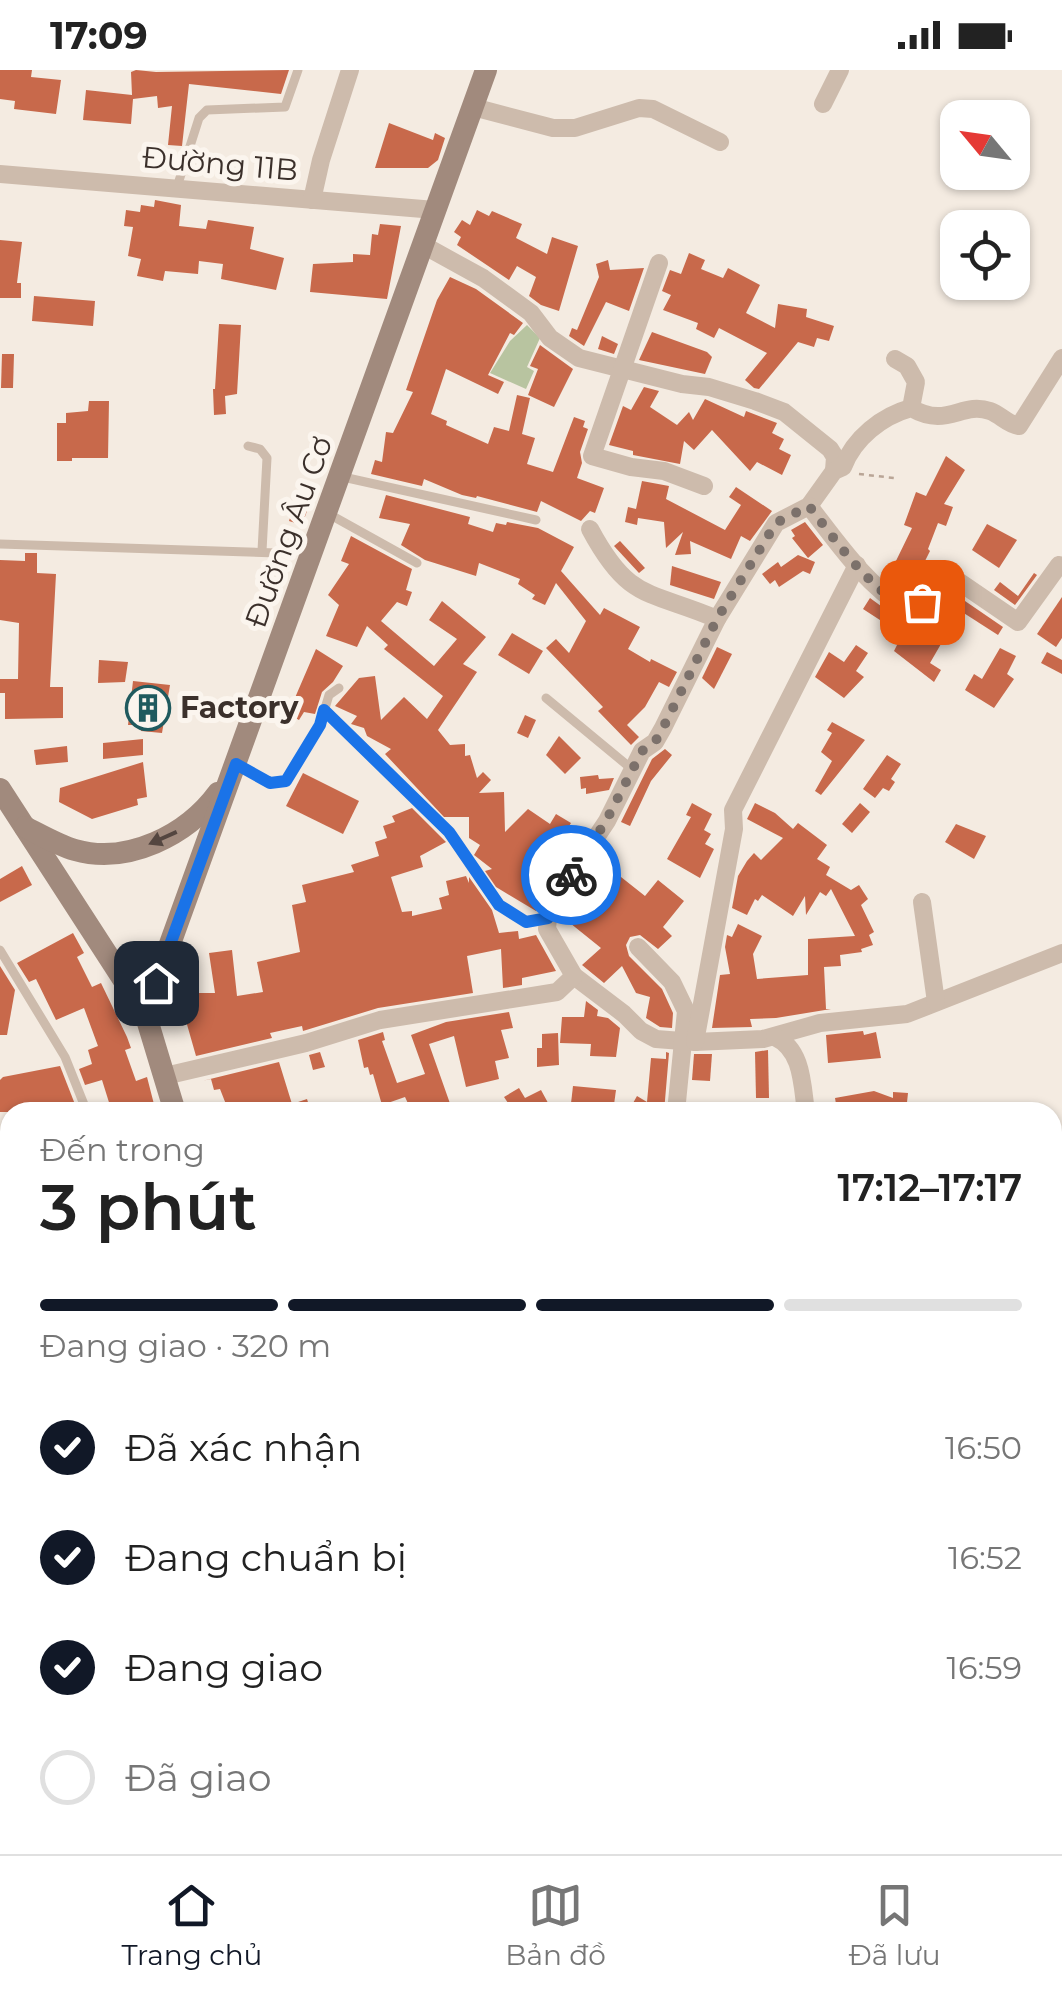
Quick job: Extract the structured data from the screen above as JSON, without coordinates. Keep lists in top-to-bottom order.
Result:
{
  "streets": {
    "main road": ["Đường Âu Cơ"],
    "street": ["Đường 11B"]
  },
  "crossings": [
    ["Đường 11B", "Đường Âu Cơ"]
  ],
  "places": {
    "building": ["Factory"]
  },
  "north": "top left",
  "page": {
    "status": "17:09",
    "heading": ["3 phút", "Đến trong", "17:12–17:17"],
    "bar": "Đang giao · 320 m",
    "list": [
      ["Đã xác nhận", "16:50"],
      ["Đang chuẩn bị", "16:52"],
      ["Đang giao", "16:59"],
      "Đã giao"
    ],
    "tabs": ["Trang chủ", "Bản đồ", "Đã lưu"]
  }
}
